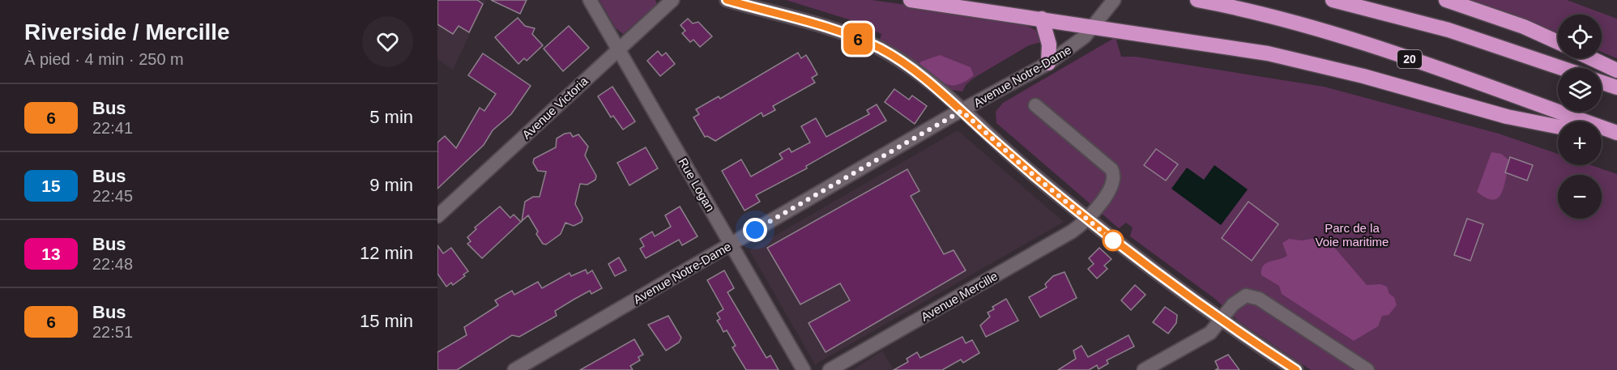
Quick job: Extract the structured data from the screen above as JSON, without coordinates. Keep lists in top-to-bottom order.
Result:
{
  "streets": {
    "highway": ["20"],
    "street": [
      "Avenue Notre-Dame",
      "Avenue Victoria",
      "Rue Logan",
      "Avenue Mercille"
    ]
  },
  "crossings": [
    ["Avenue Notre-Dame", "Rue Logan"],
    ["Avenue Victoria", "Rue Logan"]
  ],
  "parks": ["Parc de la Voie maritime"],
  "lines": ["bus line 6"],
  "page": {
    "heading": ["Riverside / Mercille", "À pied · 4 min · 250 m"],
    "on_map": "6",
    "map_buttons": ["+", "−"],
    "list": [
      {
        "mark": "6",
        "name": "Bus",
        "note": "22:41",
        "value": "5 min"
      },
      {
        "mark": "15",
        "name": "Bus",
        "note": "22:45",
        "value": "9 min"
      },
      {
        "mark": "13",
        "name": "Bus",
        "note": "22:48",
        "value": "12 min"
      },
      {
        "mark": "6",
        "name": "Bus",
        "note": "22:51",
        "value": "15 min"
      }
    ]
  }
}
